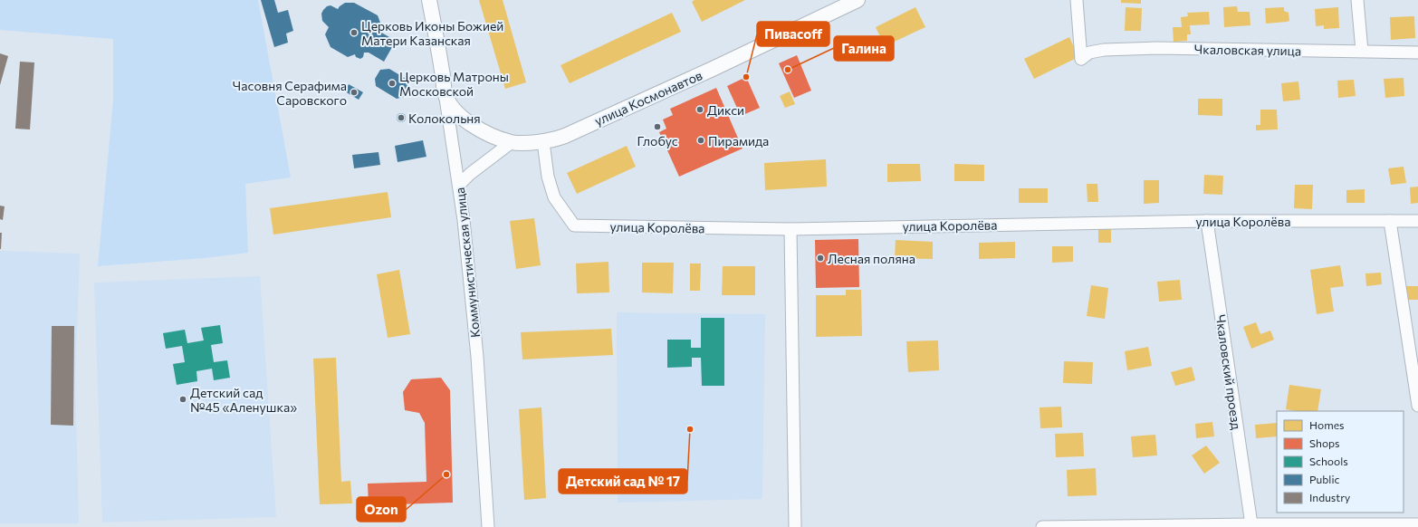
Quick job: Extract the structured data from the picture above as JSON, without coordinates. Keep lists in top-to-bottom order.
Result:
{
  "streets": {
    "main road": ["улица Космонавтов", "Коммунистическая улица"],
    "street": ["Чкаловская улица", "улица Королёва", "Чкаловский проезд"]
  },
  "crossings": [
    ["улица Космонавтов", "улица Королёва"],
    ["улица Космонавтов", "Коммунистическая улица"],
    ["улица Королёва", "Чкаловский проезд"]
  ],
  "places": [
    "Церковь Иконы Божией Матери Казанская",
    "Галина",
    "Пивасоff",
    "Церковь Матроны Московской",
    "Часовня Серафима Саровского",
    "Дикси",
    "Колокольня",
    "Глобус",
    "Пирамида",
    "Лесная поляна",
    "Детский сад №45 «Аленушка»",
    "Детский сад № 17",
    "Ozon"
  ],
  "legend": [
    "Homes",
    "Shops",
    "Schools",
    "Public",
    "Industry"
  ]
}
